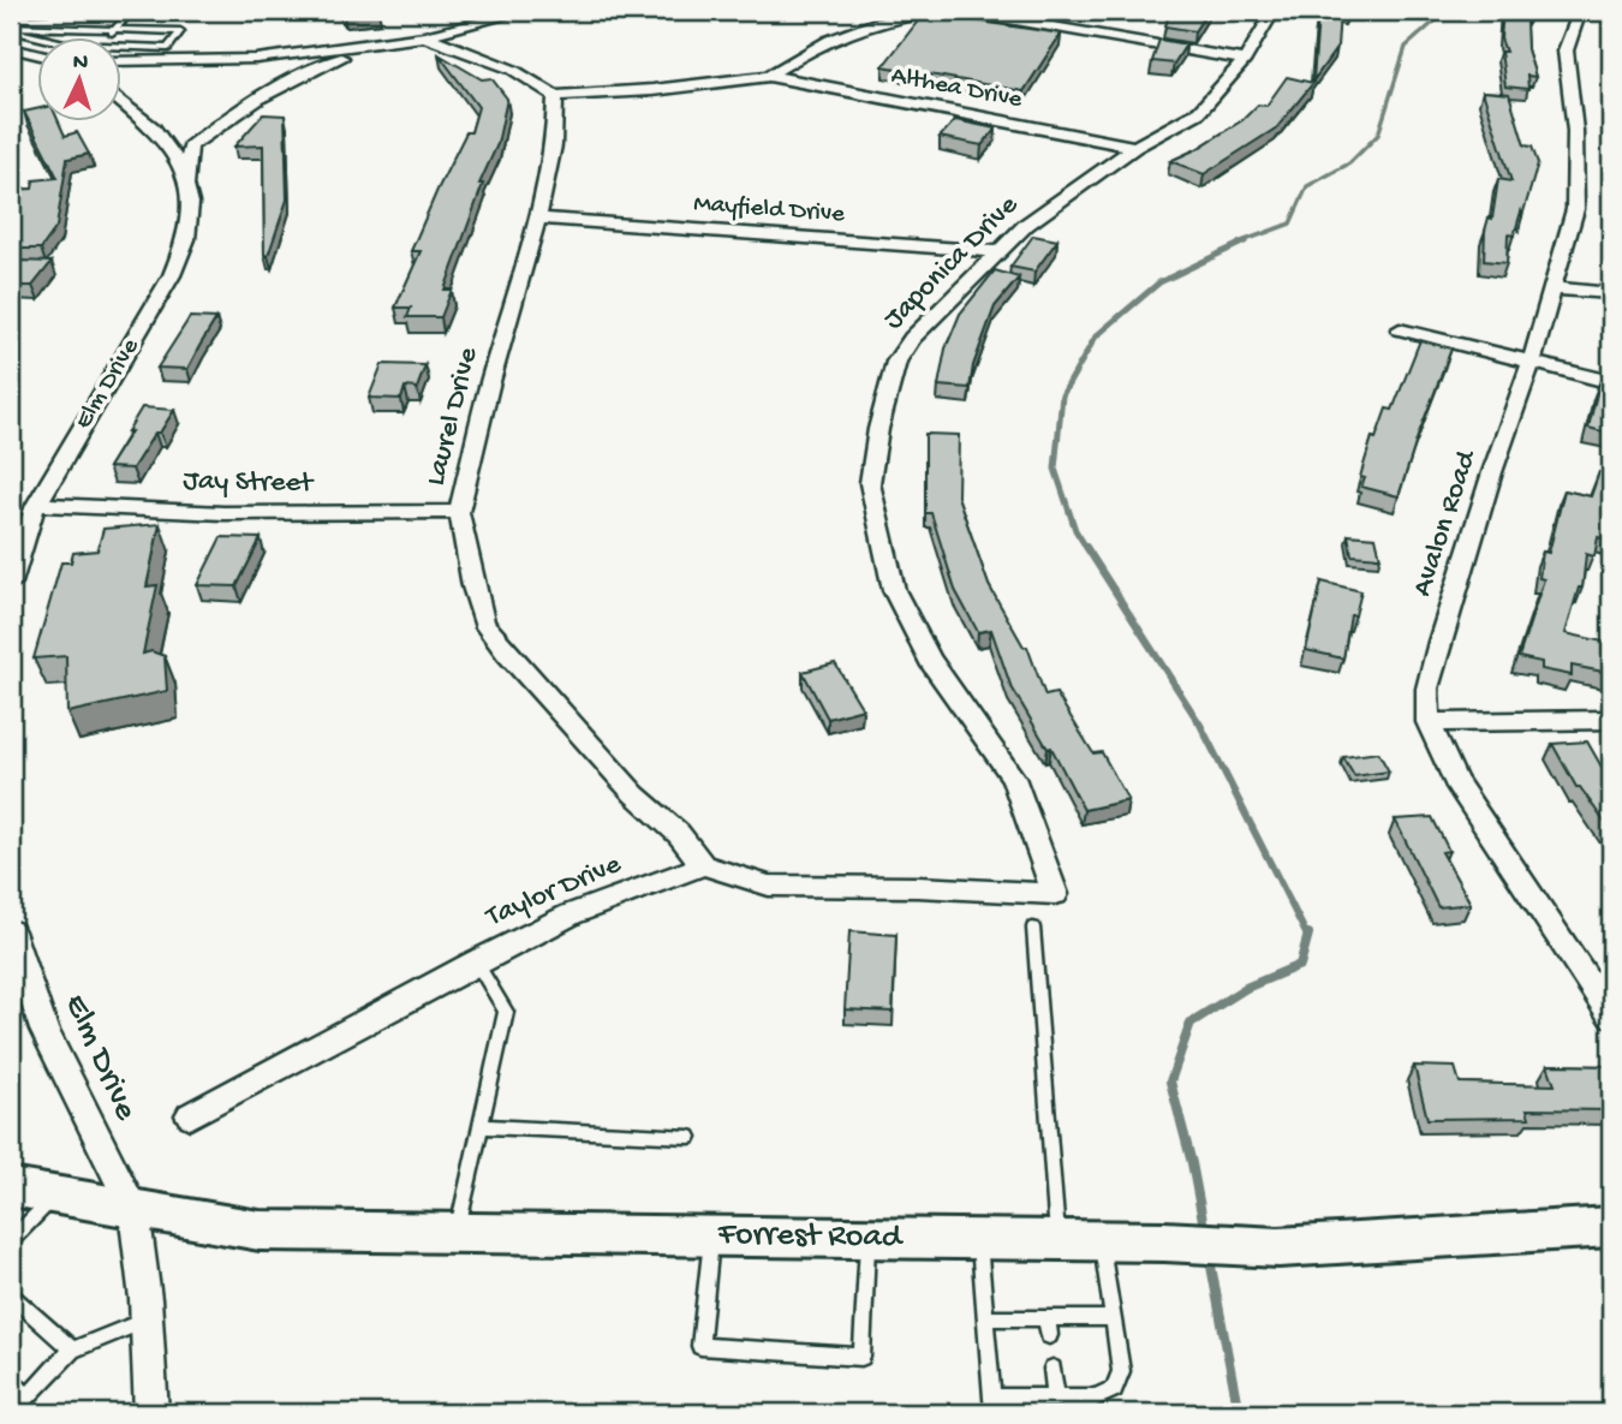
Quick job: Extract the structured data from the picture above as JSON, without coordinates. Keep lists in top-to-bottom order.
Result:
{
  "streets": {
    "main road": ["Forrest Road"],
    "street": [
      "Althea Drive",
      "Mayfield Drive",
      "Japonica Drive",
      "Elm Drive",
      "Laurel Drive",
      "Jay Street",
      "Avalon Road",
      "Taylor Drive"
    ]
  },
  "crossings": [
    ["Althea Drive", "Japonica Drive"],
    ["Mayfield Drive", "Japonica Drive"],
    ["Mayfield Drive", "Laurel Drive"],
    ["Japonica Drive", "Laurel Drive"],
    ["Japonica Drive", "Taylor Drive"],
    ["Elm Drive", "Jay Street"],
    ["Elm Drive", "Forrest Road"],
    ["Laurel Drive", "Jay Street"],
    ["Laurel Drive", "Taylor Drive"]
  ],
  "north": "top"
}
